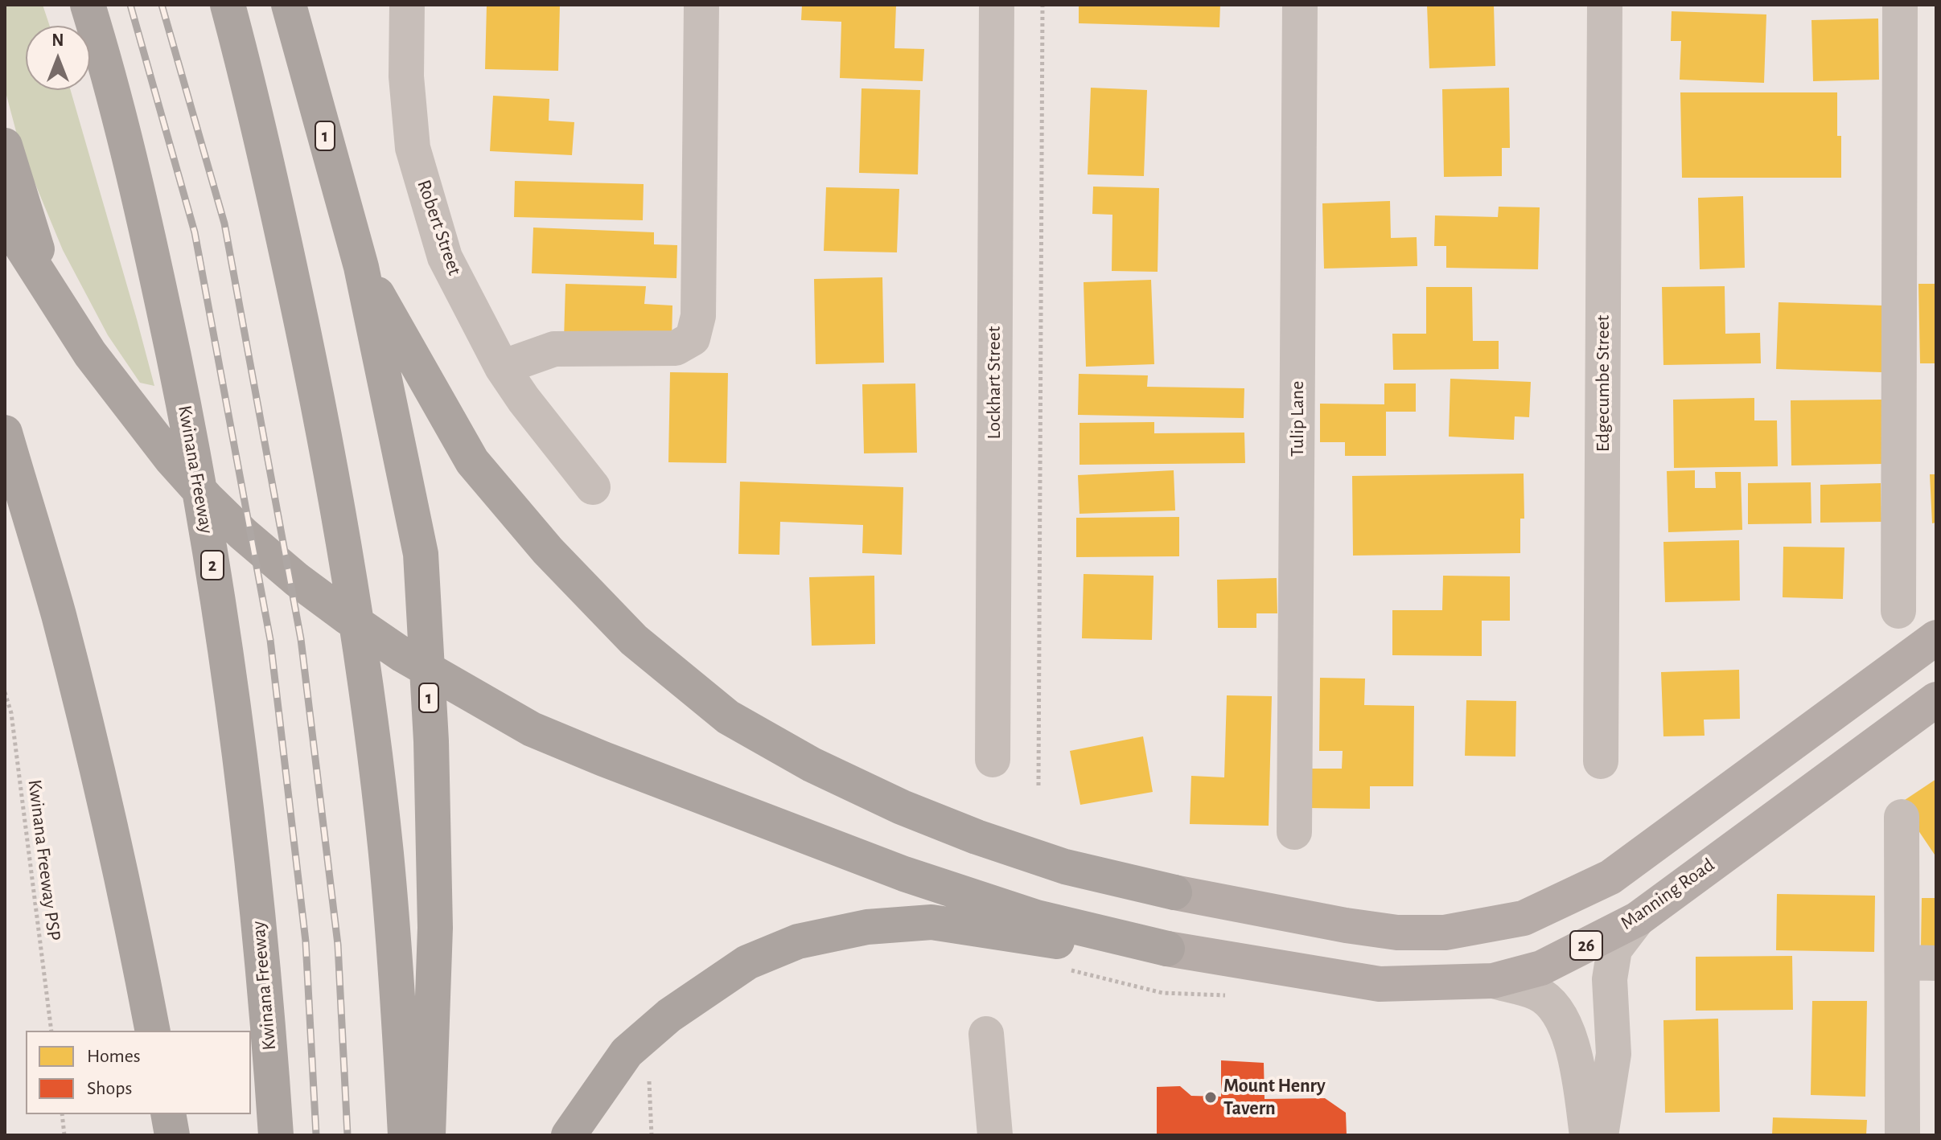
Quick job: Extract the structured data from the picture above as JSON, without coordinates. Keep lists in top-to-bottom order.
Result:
{
  "streets": {
    "highway": ["1", "Kwinana Freeway", "2"],
    "main road": ["Manning Road", "26"],
    "street": [
      "Robert Street",
      "Lockhart Street",
      "Edgecumbe Street",
      "Tulip Lane"
    ],
    "path": ["Kwinana Freeway PSP"]
  },
  "places": ["Mount Henry Tavern"],
  "legend": ["Homes", "Shops"],
  "north": "top"
}
